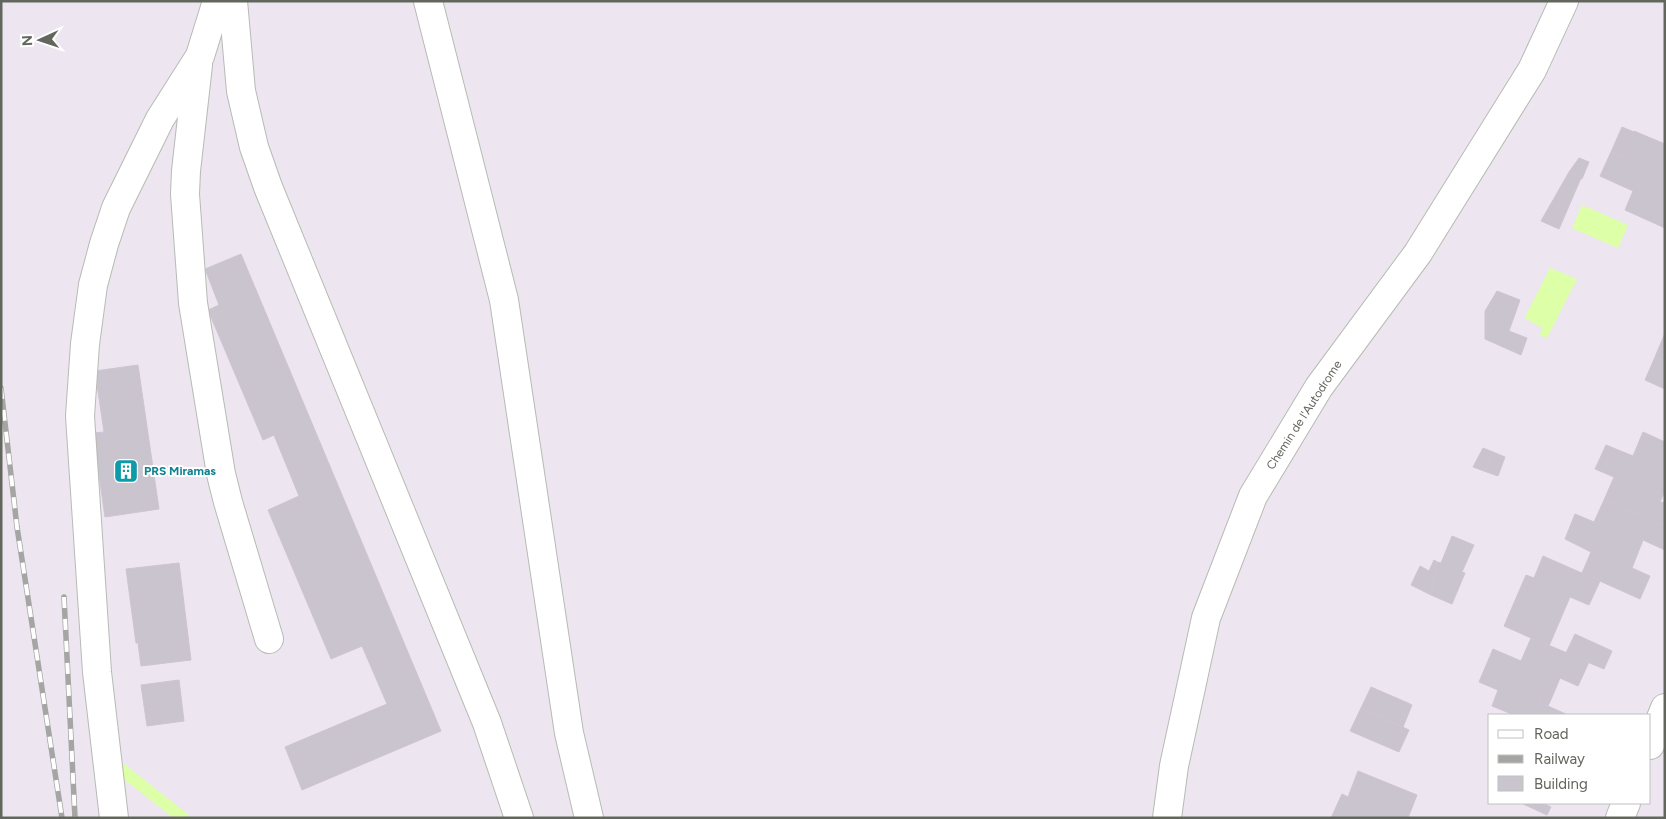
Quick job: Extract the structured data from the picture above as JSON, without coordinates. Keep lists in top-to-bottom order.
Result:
{
  "streets": {
    "street": ["Chemin de l'Autodrome"]
  },
  "places": {
    "building": ["PRS Miramas"]
  },
  "legend": ["Road", "Railway", "Building"],
  "north": "left"
}
